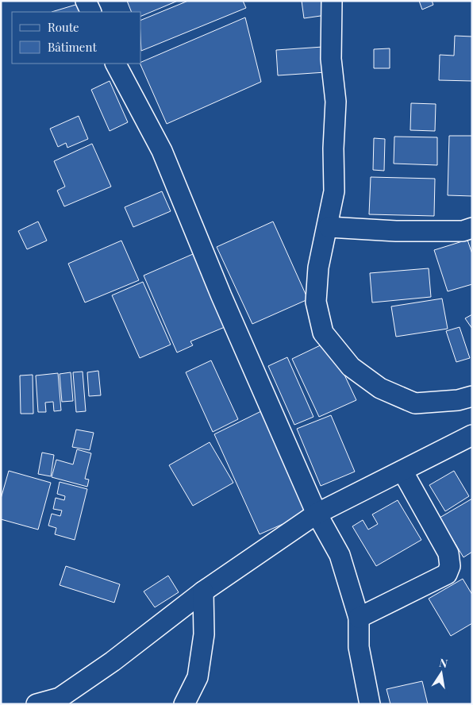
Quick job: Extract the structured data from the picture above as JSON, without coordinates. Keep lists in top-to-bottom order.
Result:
{
  "legend": ["Route", "Bâtiment"],
  "north": "top"
}
